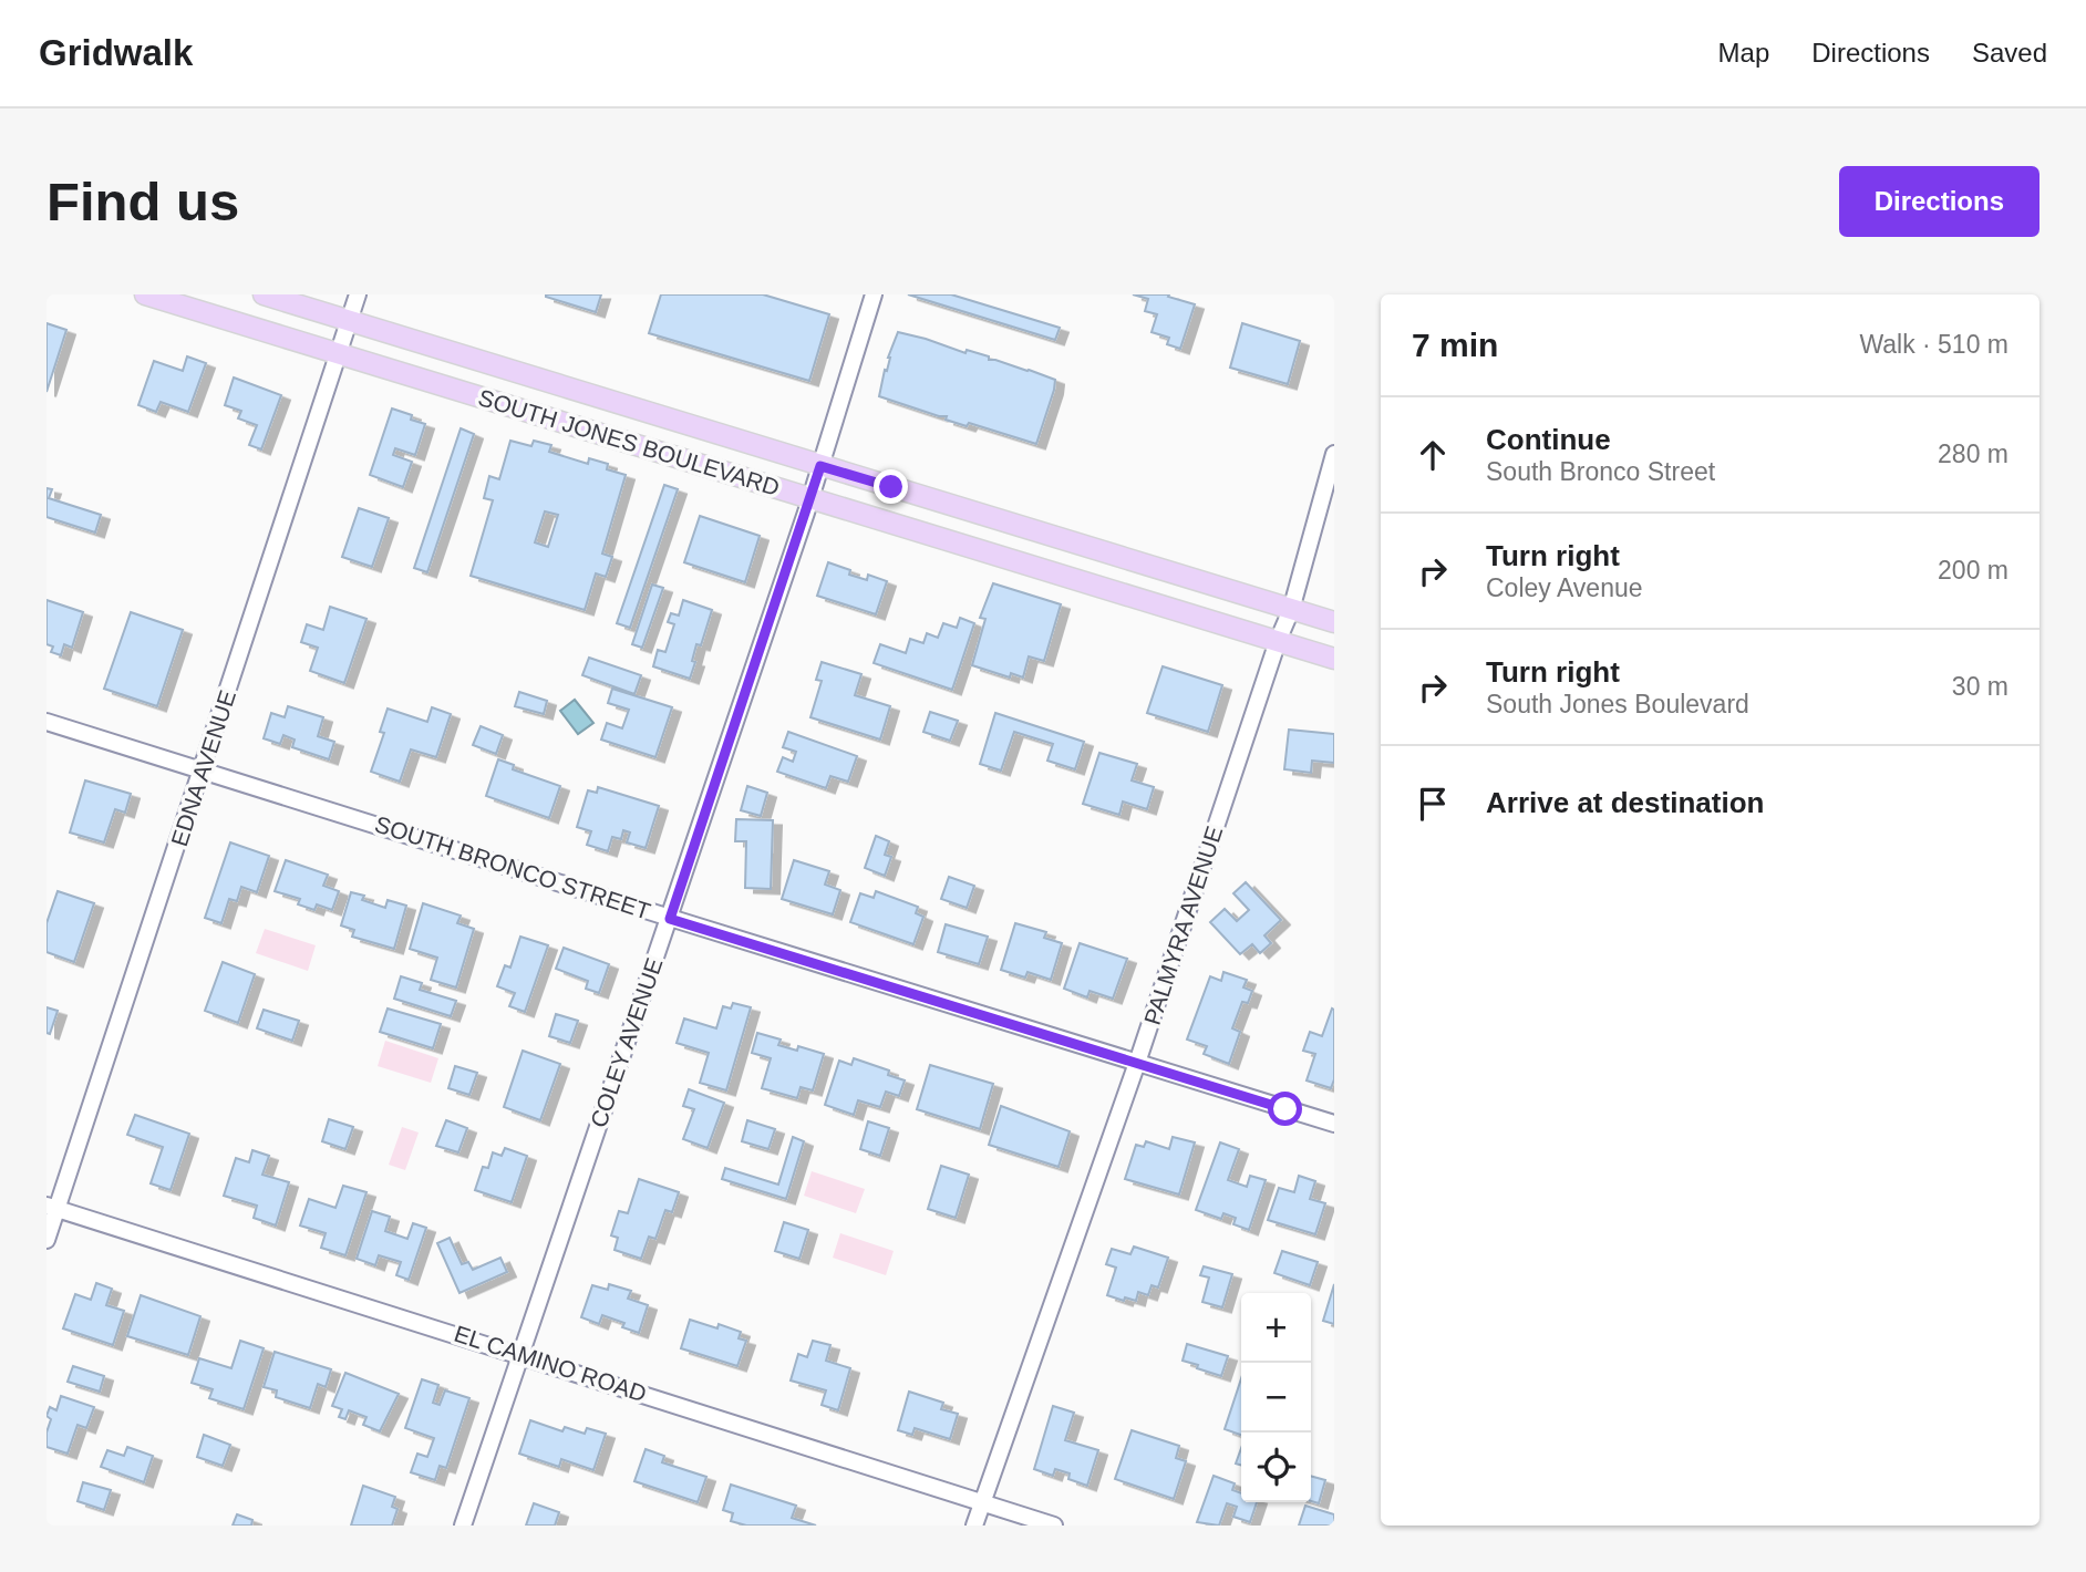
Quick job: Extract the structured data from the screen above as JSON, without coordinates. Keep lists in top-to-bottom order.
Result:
{
  "streets": {
    "main road": ["SOUTH JONES BOULEVARD"],
    "street": [
      "EDNA AVENUE",
      "SOUTH BRONCO STREET",
      "PALMYRA AVENUE",
      "COLEY AVENUE",
      "EL CAMINO ROAD"
    ]
  },
  "crossings": [
    ["SOUTH JONES BOULEVARD", "EDNA AVENUE"],
    ["SOUTH JONES BOULEVARD", "PALMYRA AVENUE"],
    ["SOUTH JONES BOULEVARD", "COLEY AVENUE"],
    ["EDNA AVENUE", "SOUTH BRONCO STREET"],
    ["EDNA AVENUE", "EL CAMINO ROAD"],
    ["SOUTH BRONCO STREET", "PALMYRA AVENUE"],
    ["SOUTH BRONCO STREET", "COLEY AVENUE"],
    ["PALMYRA AVENUE", "EL CAMINO ROAD"],
    ["COLEY AVENUE", "EL CAMINO ROAD"]
  ],
  "page": {
    "header": "Gridwalk",
    "nav": ["Map", "Directions", "Saved"],
    "buttons": "Directions",
    "title": "Find us",
    "heading": ["7 min", "Walk · 510 m"],
    "list": [
      ["Continue", "South Bronco Street", "280 m"],
      ["Turn right", "Coley Avenue", "200 m"],
      ["Turn right", "South Jones Boulevard", "30 m"],
      "Arrive at destination"
    ],
    "map_buttons": ["+", "−"]
  }
}
